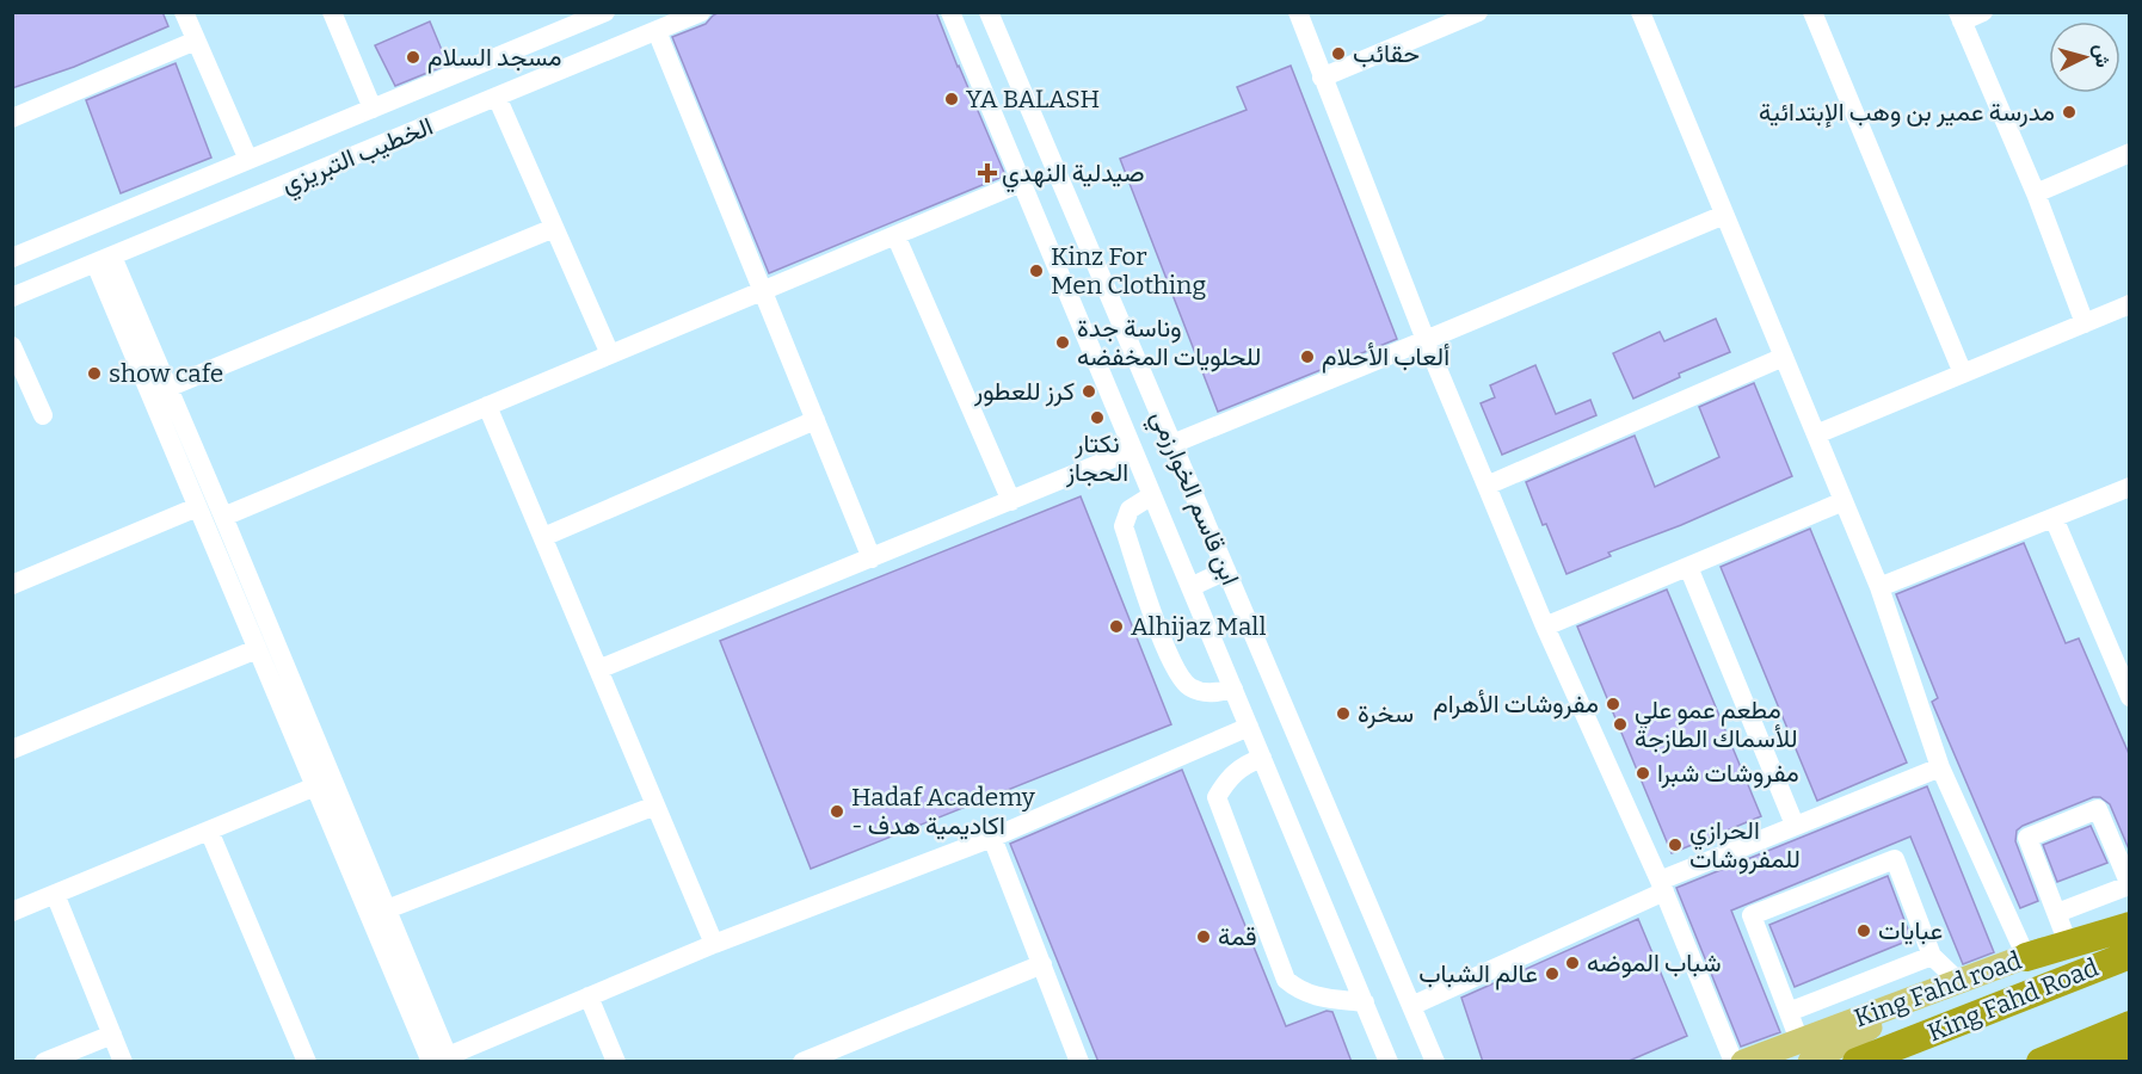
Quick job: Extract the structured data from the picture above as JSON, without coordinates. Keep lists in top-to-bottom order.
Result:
{
  "streets": {
    "highway": ["King Fahd Road"],
    "main road": ["King Fahd road"],
    "street": ["الخطيب التبريزي", "ابن قاسم الخوارزمي"]
  },
  "places": {
    "other": [
      "حقائب",
      "مسجد السلام",
      "YA BALASH",
      "مدرسة عمير بن وهب الإبتدائية",
      "Kinz For Men Clothing",
      "وناسة جدة للحلويات المخفضه",
      "ألعاب الأحلام",
      "show cafe",
      "كرز للعطور",
      "نكتار الحجاز",
      "Alhijaz Mall",
      "مفروشات الأهرام",
      "سخرة",
      "مطعم عمو علي للأسماك الطازجة",
      "مفروشات شبرا",
      "Hadaf Academy - اكاديمية هدف",
      "الحرازي للمفروشات",
      "عبايات",
      "قمة",
      "شباب الموضه",
      "عالم الشباب"
    ],
    "health": ["صيدلية النهدي"]
  },
  "north": "right"
}
